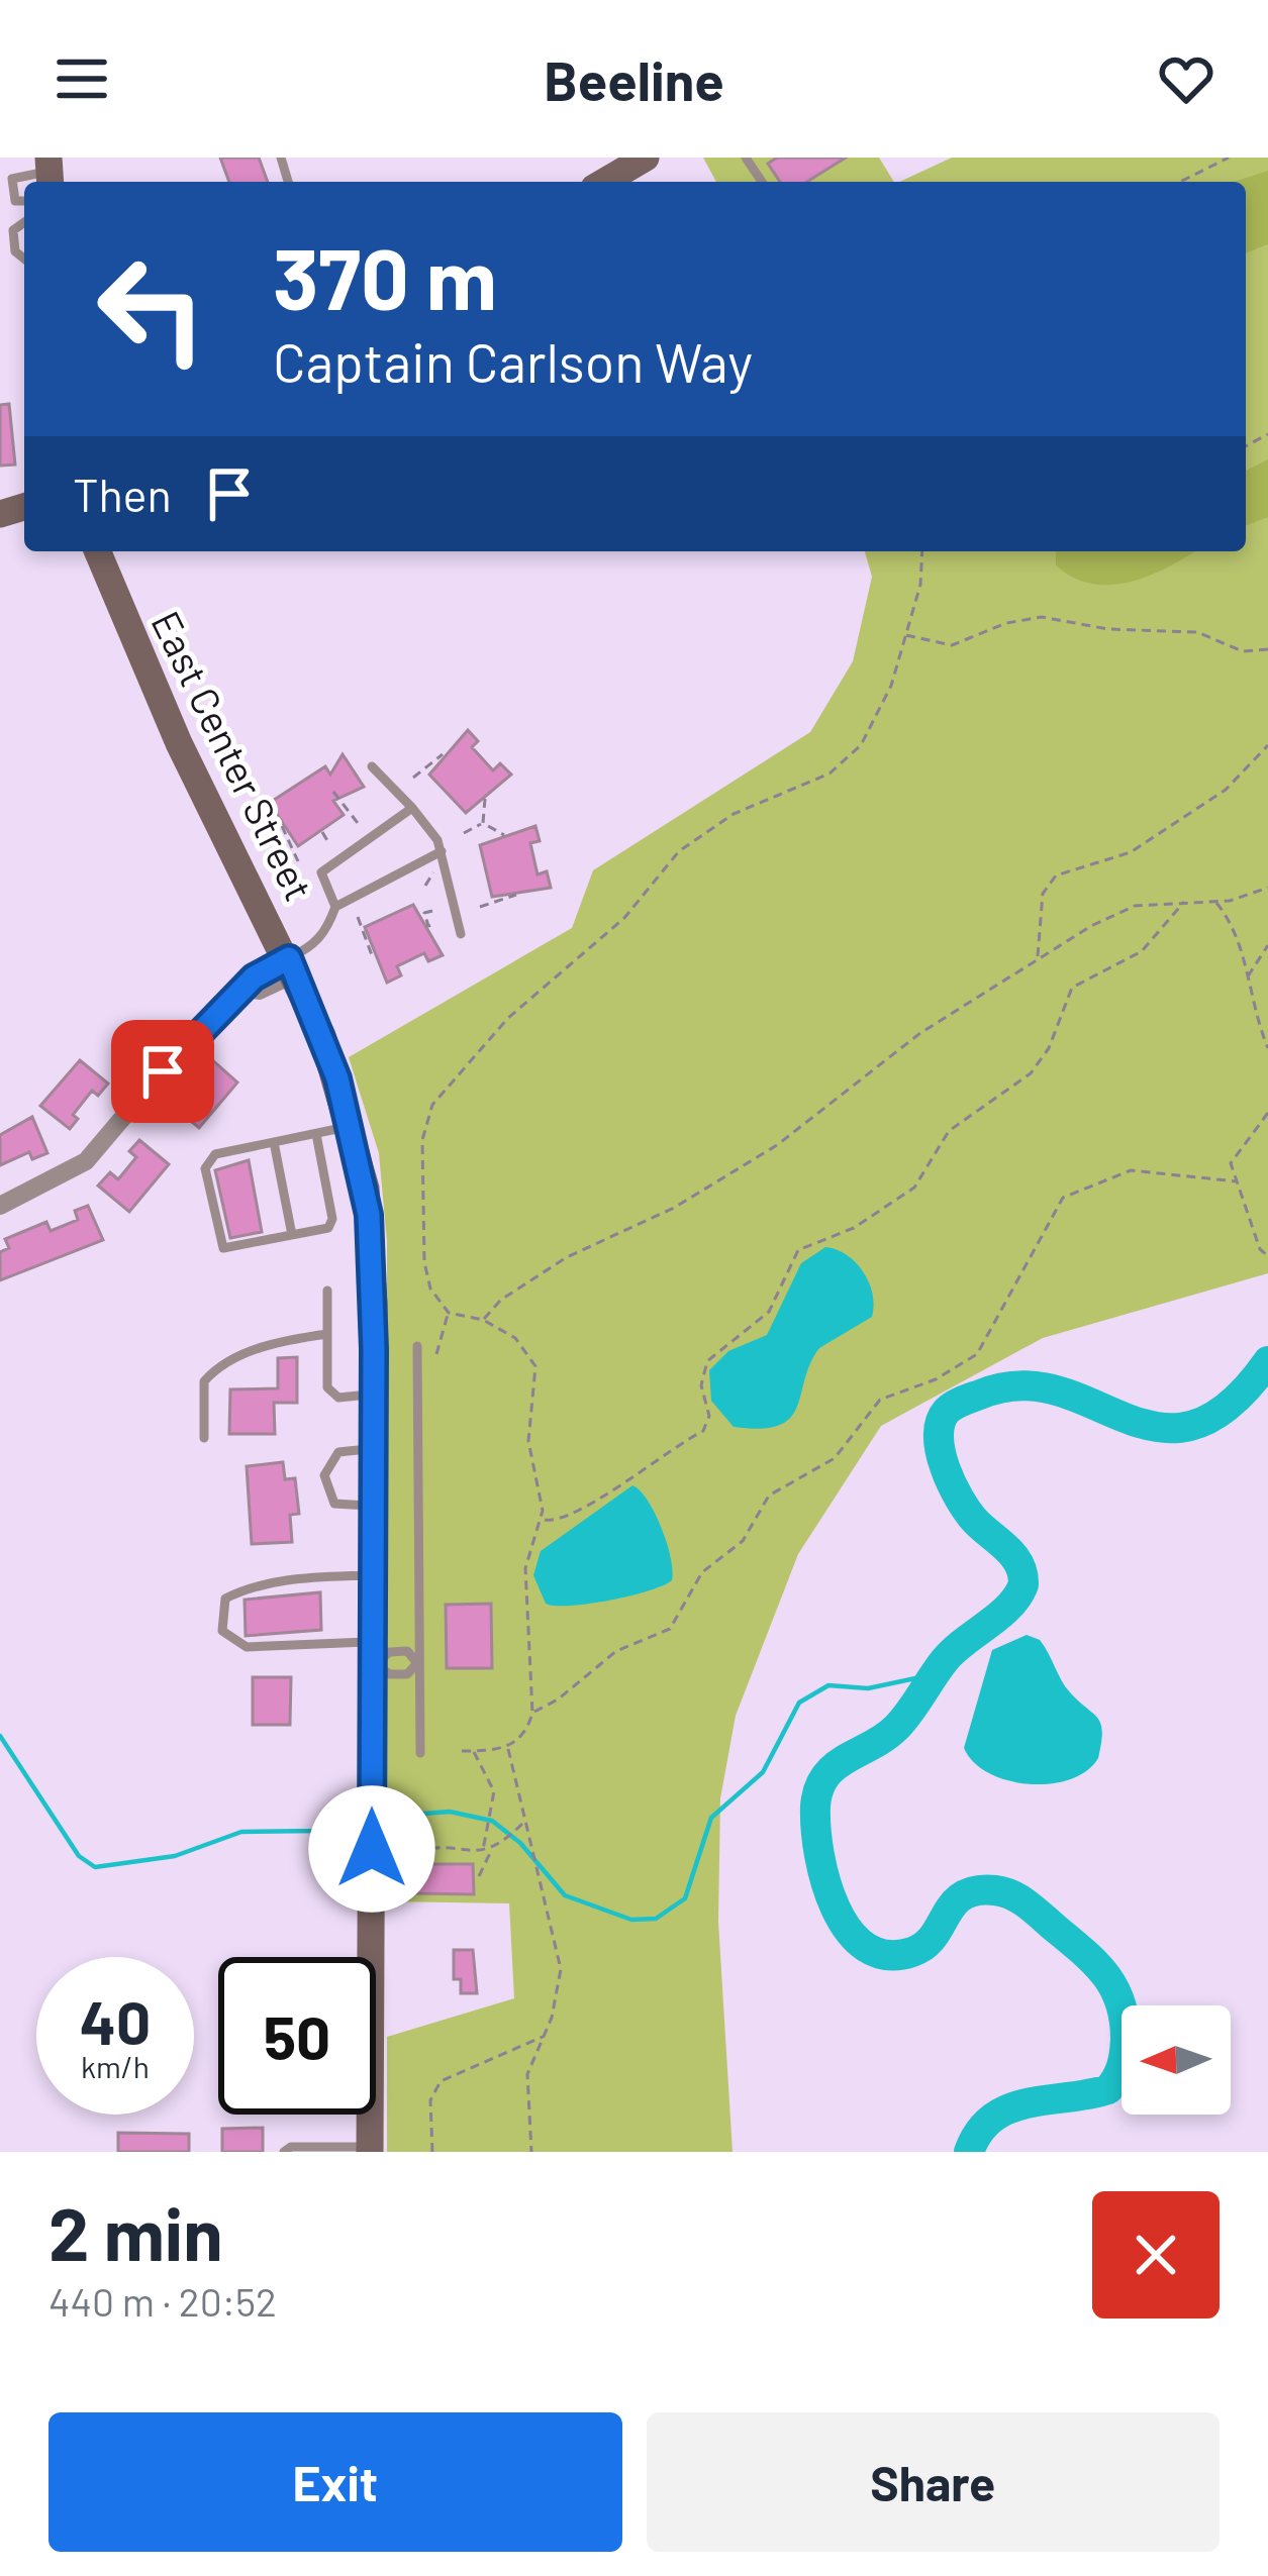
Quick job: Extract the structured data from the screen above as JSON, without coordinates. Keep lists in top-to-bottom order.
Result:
{
  "streets": {
    "main road": ["East Center Street"]
  },
  "north": "left",
  "page": {
    "header": "Beeline",
    "turn": ["370 m", "Captain Carlson Way"],
    "then": "Then",
    "speed": "40 km/h",
    "limit": "50",
    "heading": ["2 min", "440 m · 20:52"],
    "buttons": ["Exit", "Share"]
  }
}
